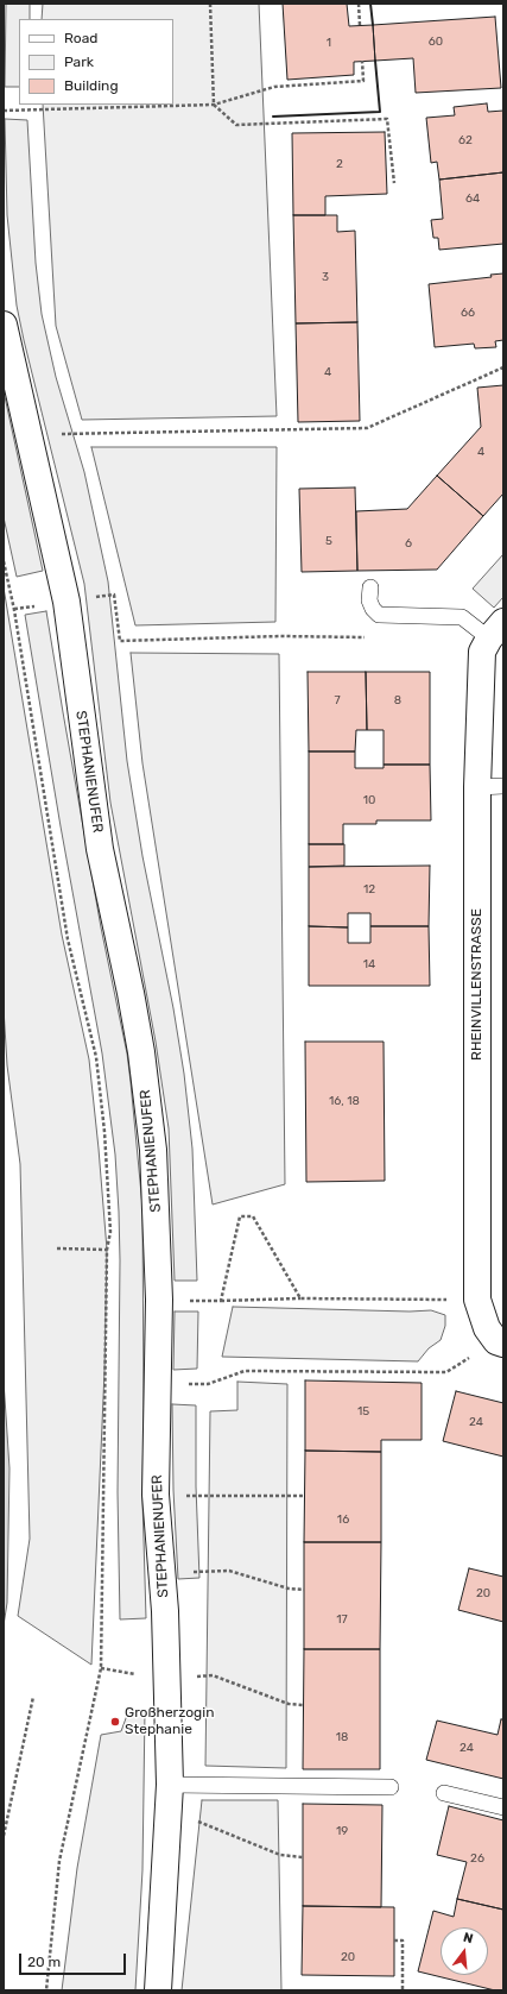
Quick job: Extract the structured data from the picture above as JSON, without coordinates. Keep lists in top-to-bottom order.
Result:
{
  "streets": {
    "street": ["STEPHANIENUFER", "RHEINVILLENSTRASSE"]
  },
  "places": ["Großherzogin Stephanie"],
  "house_numbers": [
    "60",
    "1",
    "62",
    "2",
    "64",
    "3",
    "66",
    "4",
    "4",
    "5",
    "6",
    "7",
    "8",
    "10",
    "12",
    "14",
    "16, 18",
    "15",
    "24",
    "16",
    "20",
    "17",
    "18",
    "24",
    "19",
    "26",
    "20"
  ],
  "legend": ["Road", "Park", "Building"],
  "scale_bar": "20 m",
  "north": "top"
}
